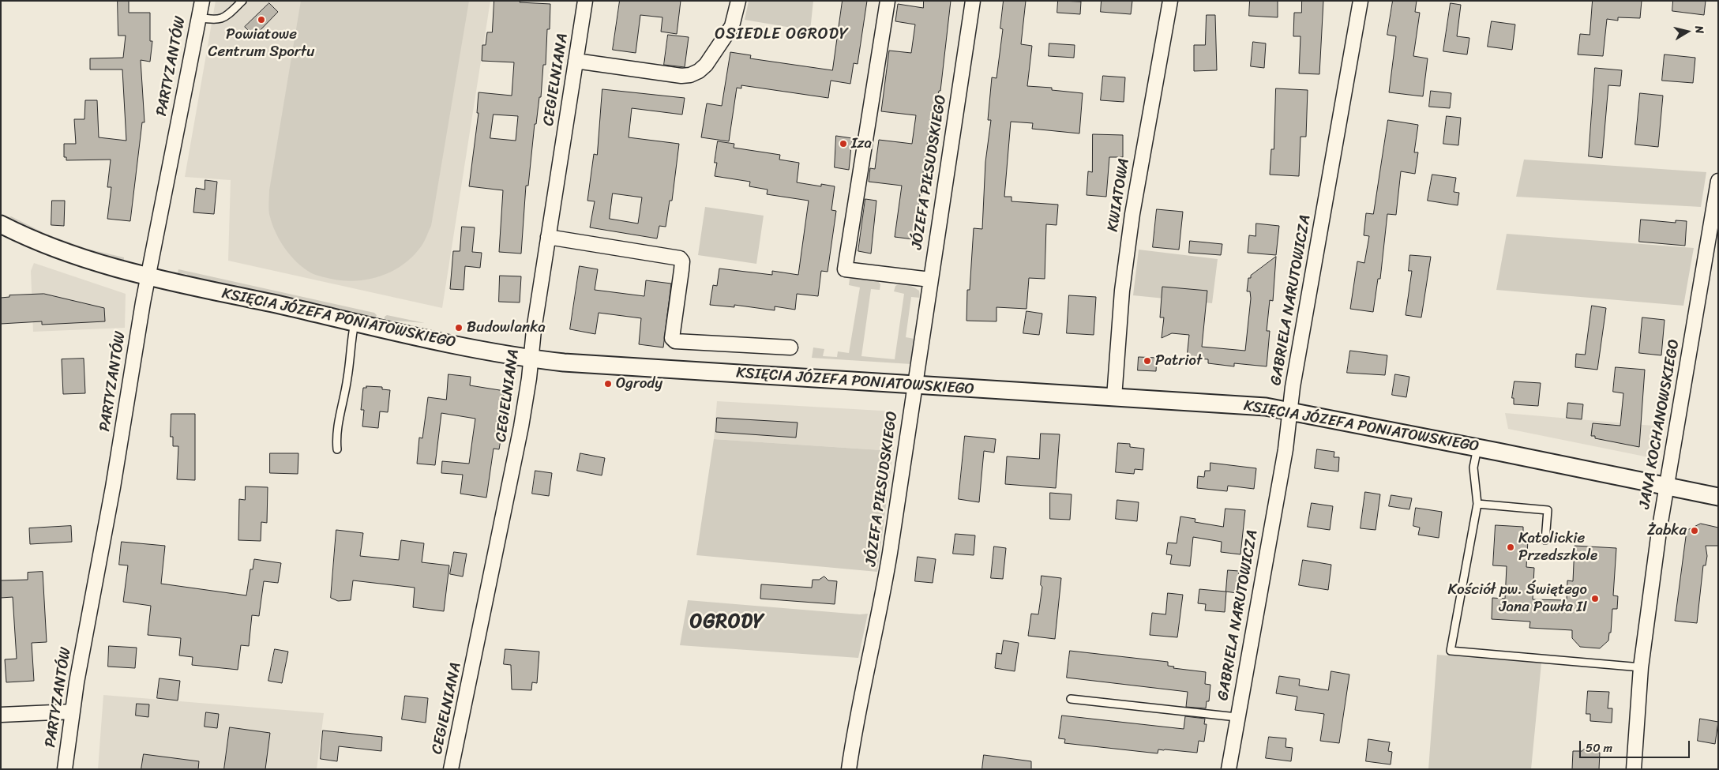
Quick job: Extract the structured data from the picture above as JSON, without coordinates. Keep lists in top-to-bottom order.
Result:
{
  "streets": {
    "street": [
      "PARTYZANTÓW",
      "CEGIELNIANA",
      "JÓZEFA PIŁSUDSKIEGO",
      "KWIATOWA",
      "GABRIELA NARUTOWICZA",
      "KSIĘCIA JÓZEFA PONIATOWSKIEGO",
      "JANA KOCHANOWSKIEGO"
    ]
  },
  "crossings": [
    ["PARTYZANTÓW", "KSIĘCIA JÓZEFA PONIATOWSKIEGO"],
    ["CEGIELNIANA", "KSIĘCIA JÓZEFA PONIATOWSKIEGO"],
    ["JÓZEFA PIŁSUDSKIEGO", "KSIĘCIA JÓZEFA PONIATOWSKIEGO"],
    ["KWIATOWA", "KSIĘCIA JÓZEFA PONIATOWSKIEGO"],
    ["GABRIELA NARUTOWICZA", "KSIĘCIA JÓZEFA PONIATOWSKIEGO"],
    ["KSIĘCIA JÓZEFA PONIATOWSKIEGO", "JANA KOCHANOWSKIEGO"]
  ],
  "districts": ["OSIEDLE OGRODY", "OGRODY"],
  "places": [
    "Powiatowe Centrum Sportu",
    "Iza",
    "Budowlanka",
    "Patriot",
    "Ogrody",
    "Żabka",
    "Katolickie Przedszkole",
    "Kościół pw. Świętego Jana Pawła II"
  ],
  "scale_bar": "50 m",
  "north": "right"
}
